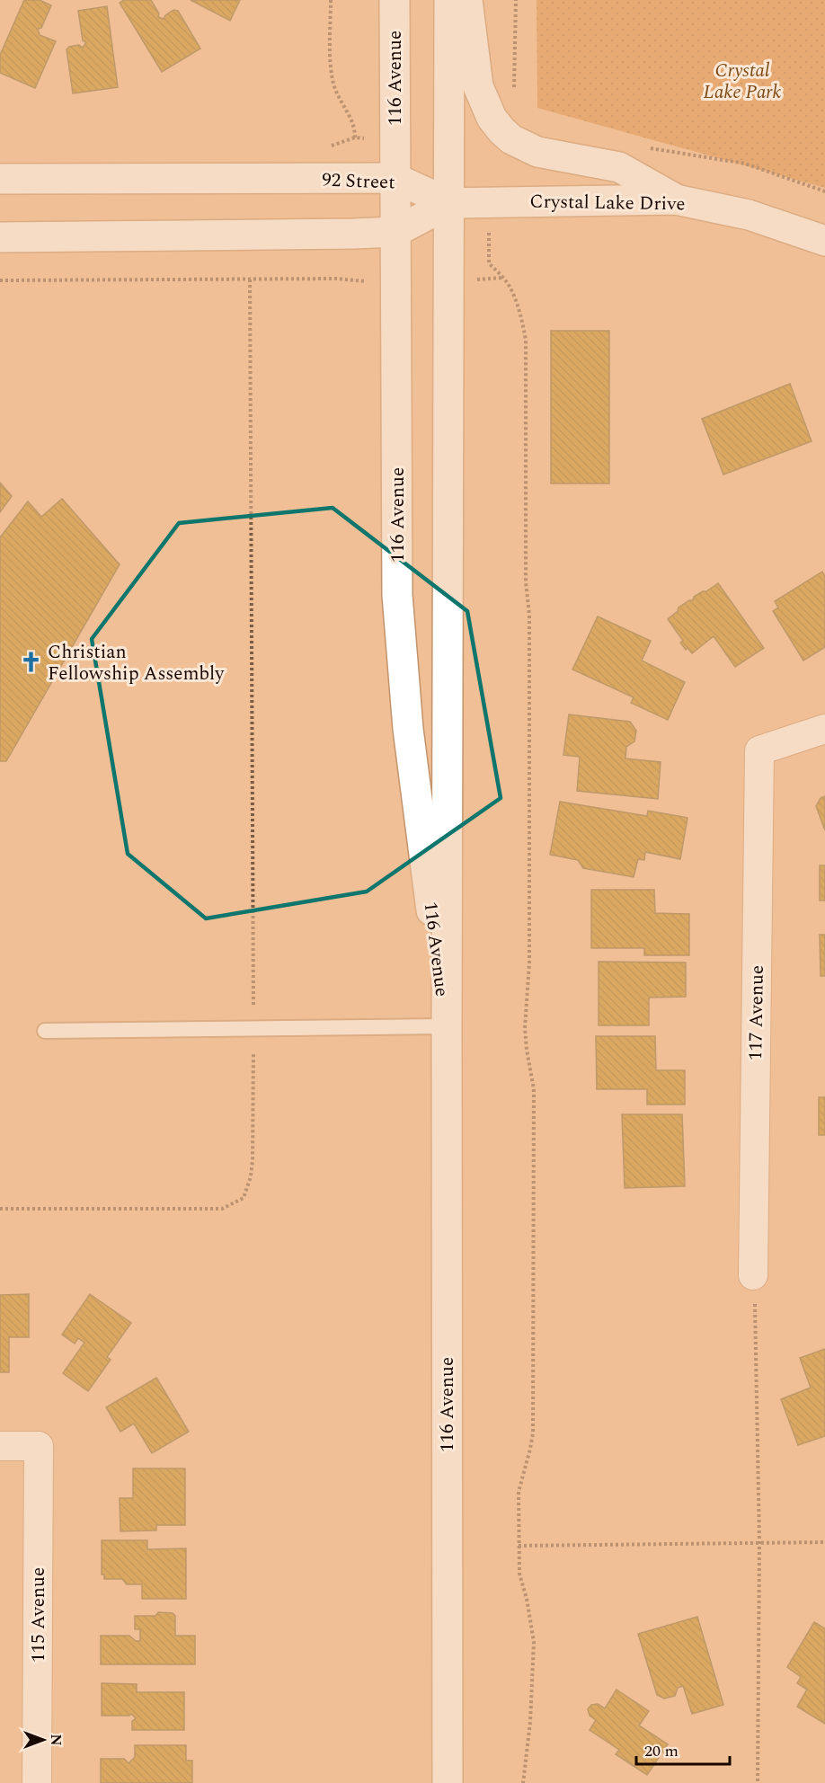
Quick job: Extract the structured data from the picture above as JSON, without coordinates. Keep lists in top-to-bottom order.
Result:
{
  "streets": {
    "main road": ["116 Avenue", "92 Street", "Crystal Lake Drive"],
    "street": ["117 Avenue", "115 Avenue"]
  },
  "crossings": [
    ["116 Avenue", "92 Street"],
    ["116 Avenue", "Crystal Lake Drive"],
    ["92 Street", "Crystal Lake Drive"]
  ],
  "parks": ["Crystal Lake Park"],
  "places": {
    "church": ["Christian Fellowship Assembly"]
  },
  "scale_bar": "20 m",
  "north": "right"
}
